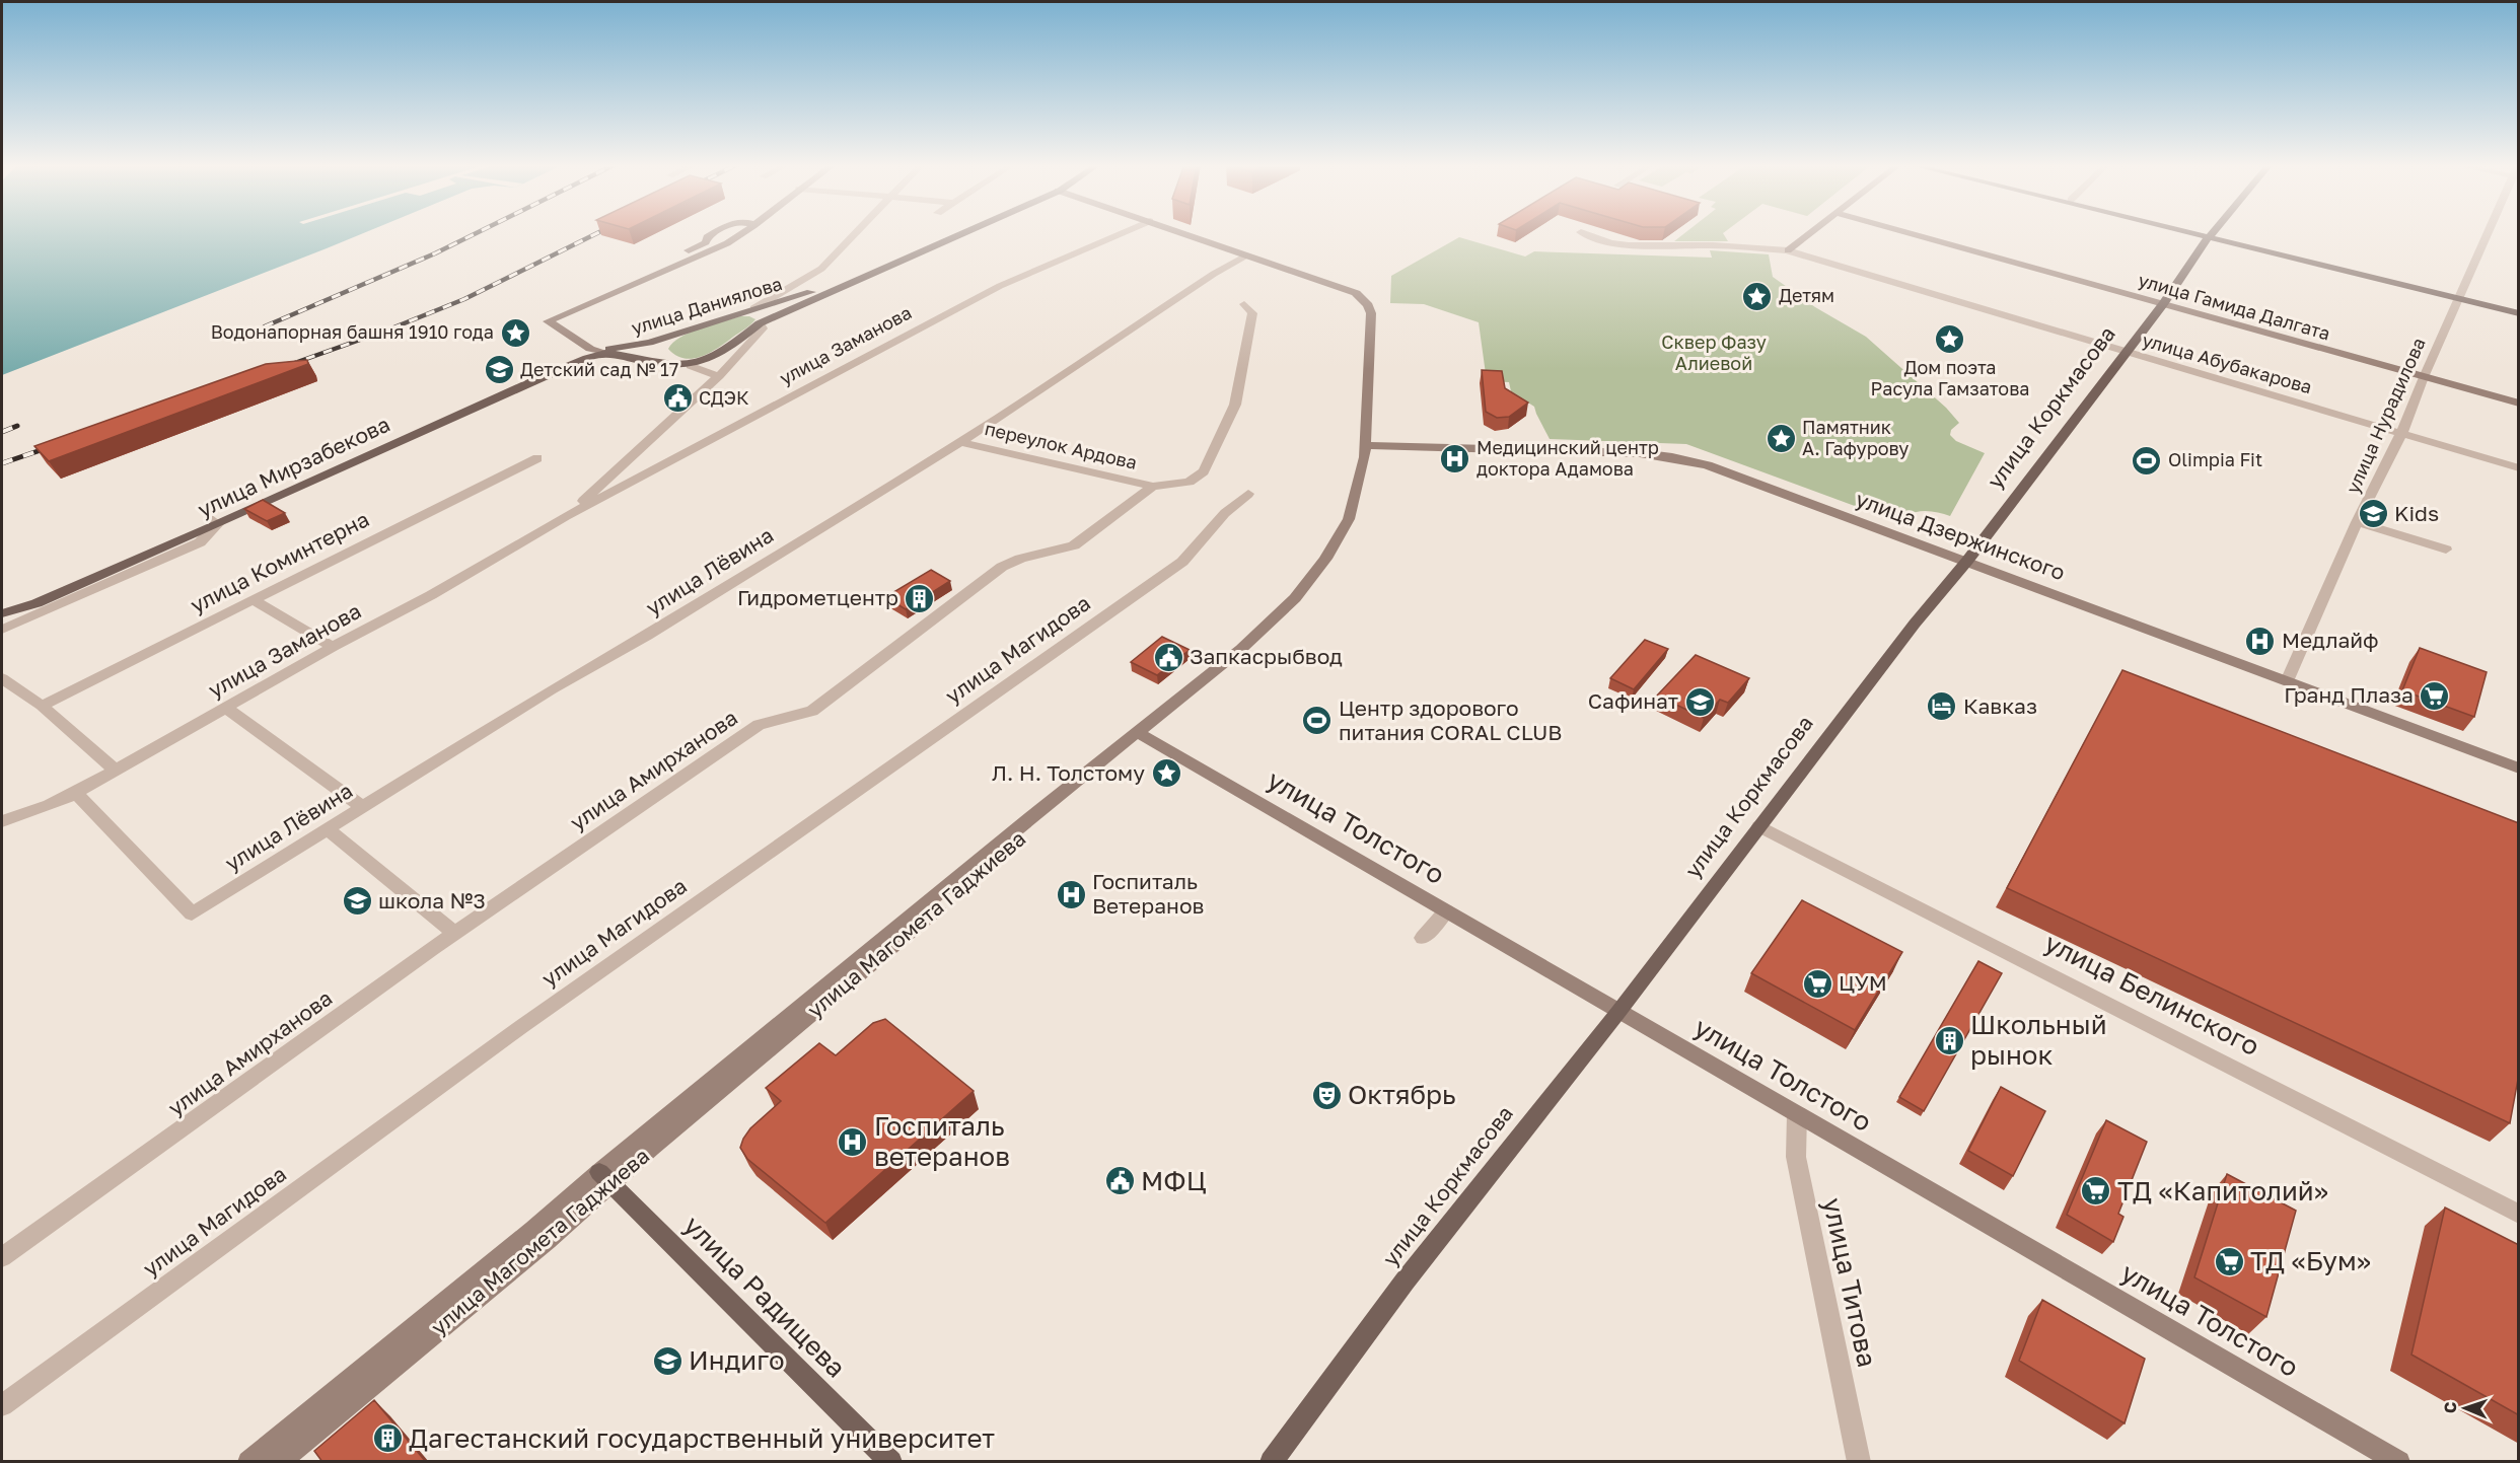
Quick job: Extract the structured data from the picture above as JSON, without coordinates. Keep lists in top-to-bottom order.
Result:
{
  "streets": {
    "main road": [
      "улица Даниялова",
      "улица Гамида Далгата",
      "улица Коркмасова",
      "улица Мирзабекова",
      "улица Дзержинского",
      "улица Толстого",
      "улица Магомета Гаджиева",
      "улица Радищева"
    ],
    "street": [
      "улица Заманова",
      "улица Абубакарова",
      "улица Нурадилова",
      "переулок Ардова",
      "улица Коминтерна",
      "улица Лёвина",
      "улица Магидова",
      "улица Амирханова",
      "улица Белинского",
      "улица Титова"
    ]
  },
  "crossings": [
    ["улица Даниялова", "улица Заманова"],
    ["улица Даниялова", "улица Мирзабекова"],
    ["улица Гамида Далгата", "улица Коркмасова"],
    ["улица Гамида Далгата", "улица Нурадилова"],
    ["улица Заманова", "улица Лёвина"],
    ["улица Абубакарова", "улица Коркмасова"],
    ["улица Абубакарова", "улица Нурадилова"],
    ["улица Коркмасова", "улица Дзержинского"],
    ["улица Коркмасова", "улица Толстого"],
    ["улица Коркмасова", "улица Белинского"],
    ["улица Нурадилова", "улица Дзержинского"],
    ["переулок Ардова", "улица Лёвина"],
    ["переулок Ардова", "улица Амирханова"],
    ["улица Дзержинского", "улица Магомета Гаджиева"],
    ["улица Толстого", "улица Магомета Гаджиева"],
    ["улица Толстого", "улица Титова"],
    ["улица Магомета Гаджиева", "улица Радищева"]
  ],
  "parks": ["Сквер Фазу Алиевой"],
  "places": {
    "place": [
      "Детям",
      "Водонапорная башня 1910 года",
      "Дом поэта Расула Гамзатова",
      "Памятник А. Гафурову",
      "Л. Н. Толстому"
    ],
    "school or university": [
      "Детский сад № 17",
      "Kids",
      "Сафинат",
      "школа №3",
      "Индиго"
    ],
    "public building": ["СДЭК", "Запкасрыбвод", "МФЦ"],
    "hospital": [
      "Медицинский центр доктора Адамова",
      "Медлайф",
      "Госпиталь Ветеранов",
      "Госпиталь ветеранов"
    ],
    "sports": ["Olimpia Fit", "Центр здорового питания CORAL CLUB"],
    "building": ["Гидрометцентр", "Школьный рынок", "Дагестанский государственный университет"],
    "supermarket": [
      "Гранд Плаза",
      "ЦУМ",
      "ТД «Капитолий»",
      "ТД «Бум»"
    ],
    "hotel": ["Кавказ"],
    "theatre": ["Октябрь"]
  },
  "north": "left"
}
